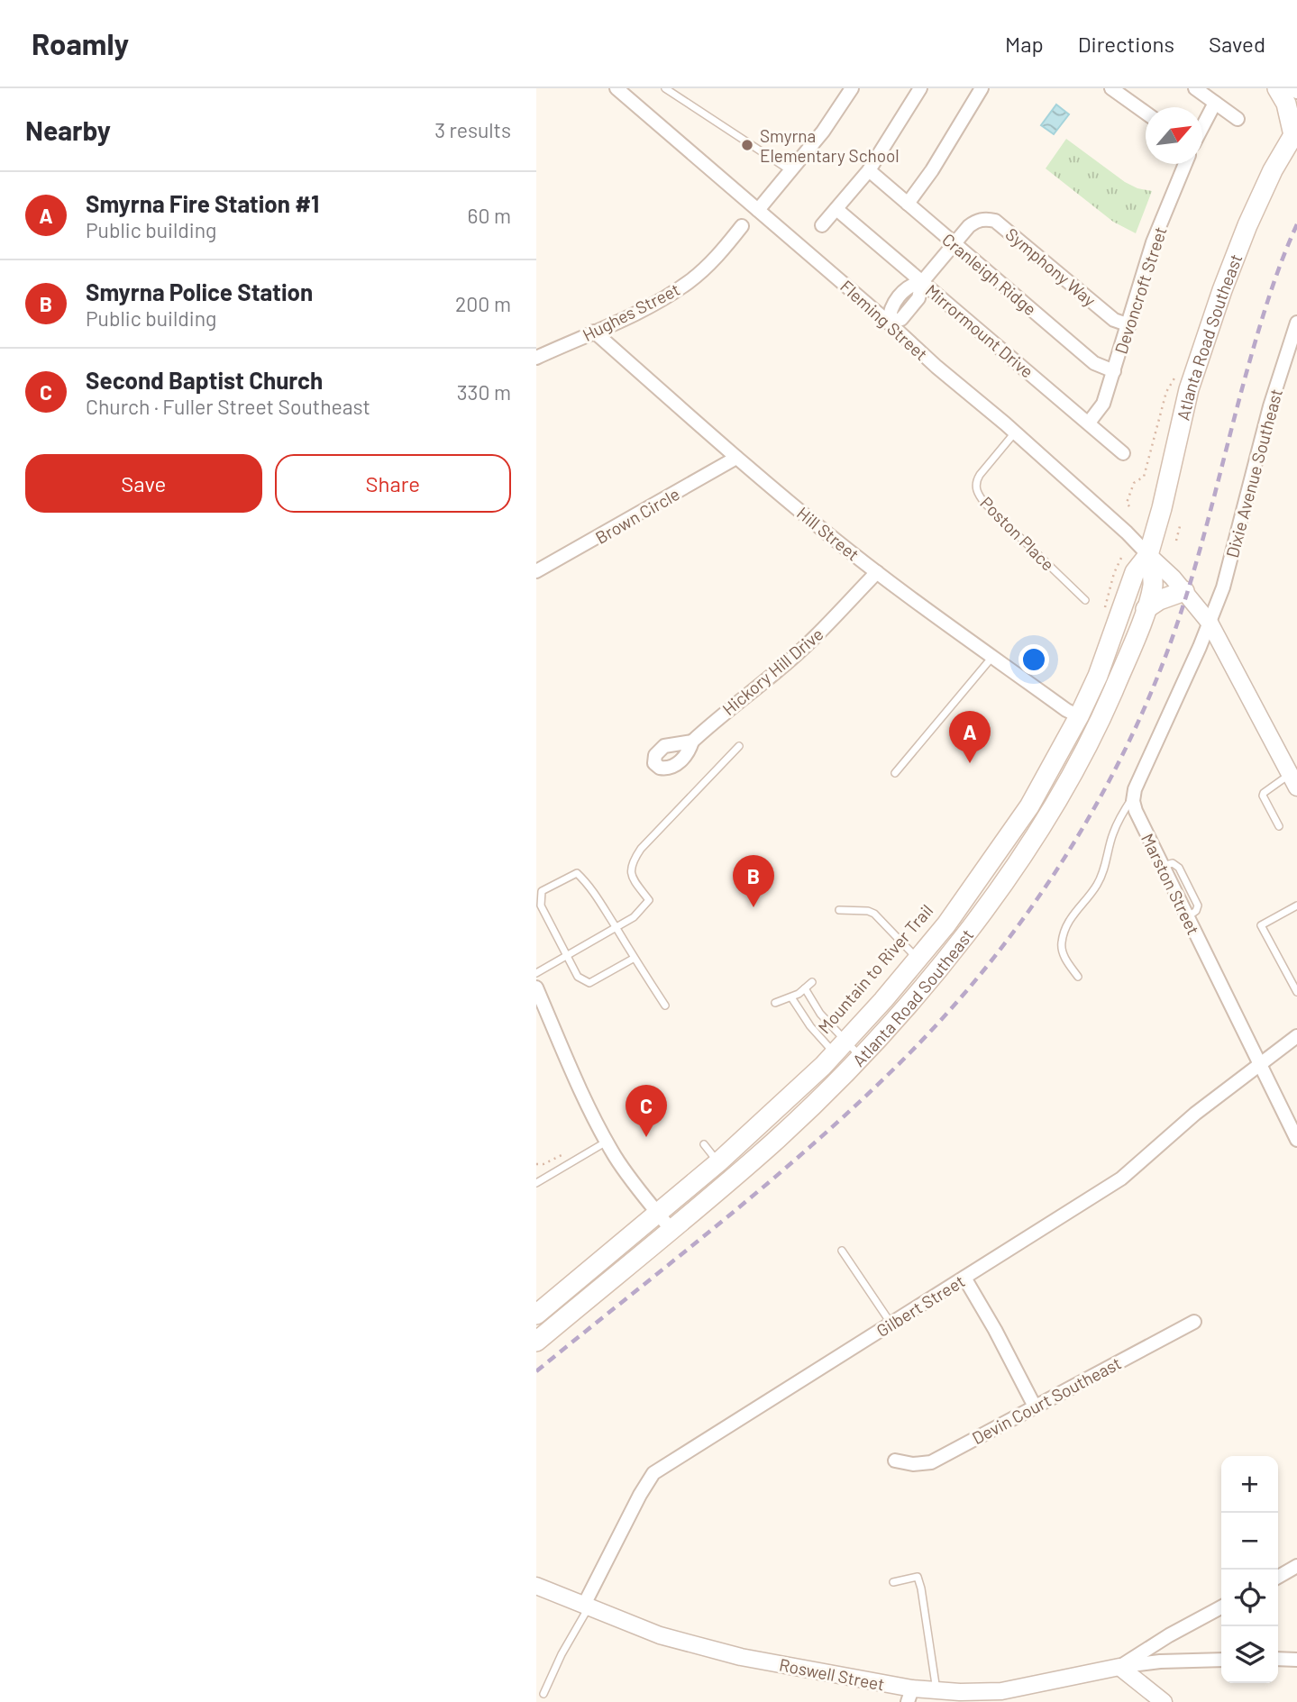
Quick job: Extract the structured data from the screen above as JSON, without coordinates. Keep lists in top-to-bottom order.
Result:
{
  "streets": {
    "main road": ["Atlanta Road Southeast"],
    "street": [
      "Symphony Way",
      "Cranleigh Ridge",
      "Devoncroft Street",
      "Hughes Street",
      "Fleming Street",
      "Mirrormount Drive",
      "Dixie Avenue Southeast",
      "Brown Circle",
      "Hill Street",
      "Hickory Hill Drive",
      "Marston Street",
      "Gilbert Street",
      "Devin Court Southeast",
      "Roswell Street"
    ],
    "lane": ["Poston Place"]
  },
  "crossings": [
    ["Symphony Way", "Cranleigh Ridge"],
    ["Symphony Way", "Devoncroft Street"],
    ["Symphony Way", "Fleming Street"],
    ["Symphony Way", "Mirrormount Drive"],
    ["Cranleigh Ridge", "Devoncroft Street"],
    ["Devoncroft Street", "Mirrormount Drive"],
    ["Hughes Street", "Hill Street"],
    ["Fleming Street", "Atlanta Road Southeast"],
    ["Fleming Street", "Poston Place"],
    ["Atlanta Road Southeast", "Hill Street"],
    ["Brown Circle", "Hill Street"],
    ["Hill Street", "Hickory Hill Drive"],
    ["Marston Street", "Gilbert Street"],
    ["Gilbert Street", "Roswell Street"]
  ],
  "places": ["Smyrna Elementary School"],
  "north": "top right",
  "page": {
    "header": "Roamly",
    "nav": ["Map", "Directions", "Saved"],
    "heading": ["Nearby", "3 results"],
    "list": [
      {
        "mark": "A",
        "name": "Smyrna Fire Station #1",
        "note": "Public building",
        "value": "60 m"
      },
      {
        "mark": "B",
        "name": "Smyrna Police Station",
        "note": "Public building",
        "value": "200 m"
      },
      {
        "mark": "C",
        "name": "Second Baptist Church",
        "note": "Church · Fuller Street Southeast",
        "value": "330 m"
      }
    ],
    "buttons": ["Save", "Share"],
    "pins": ["A", "B", "C"],
    "map_buttons": ["+", "−"]
  }
}
